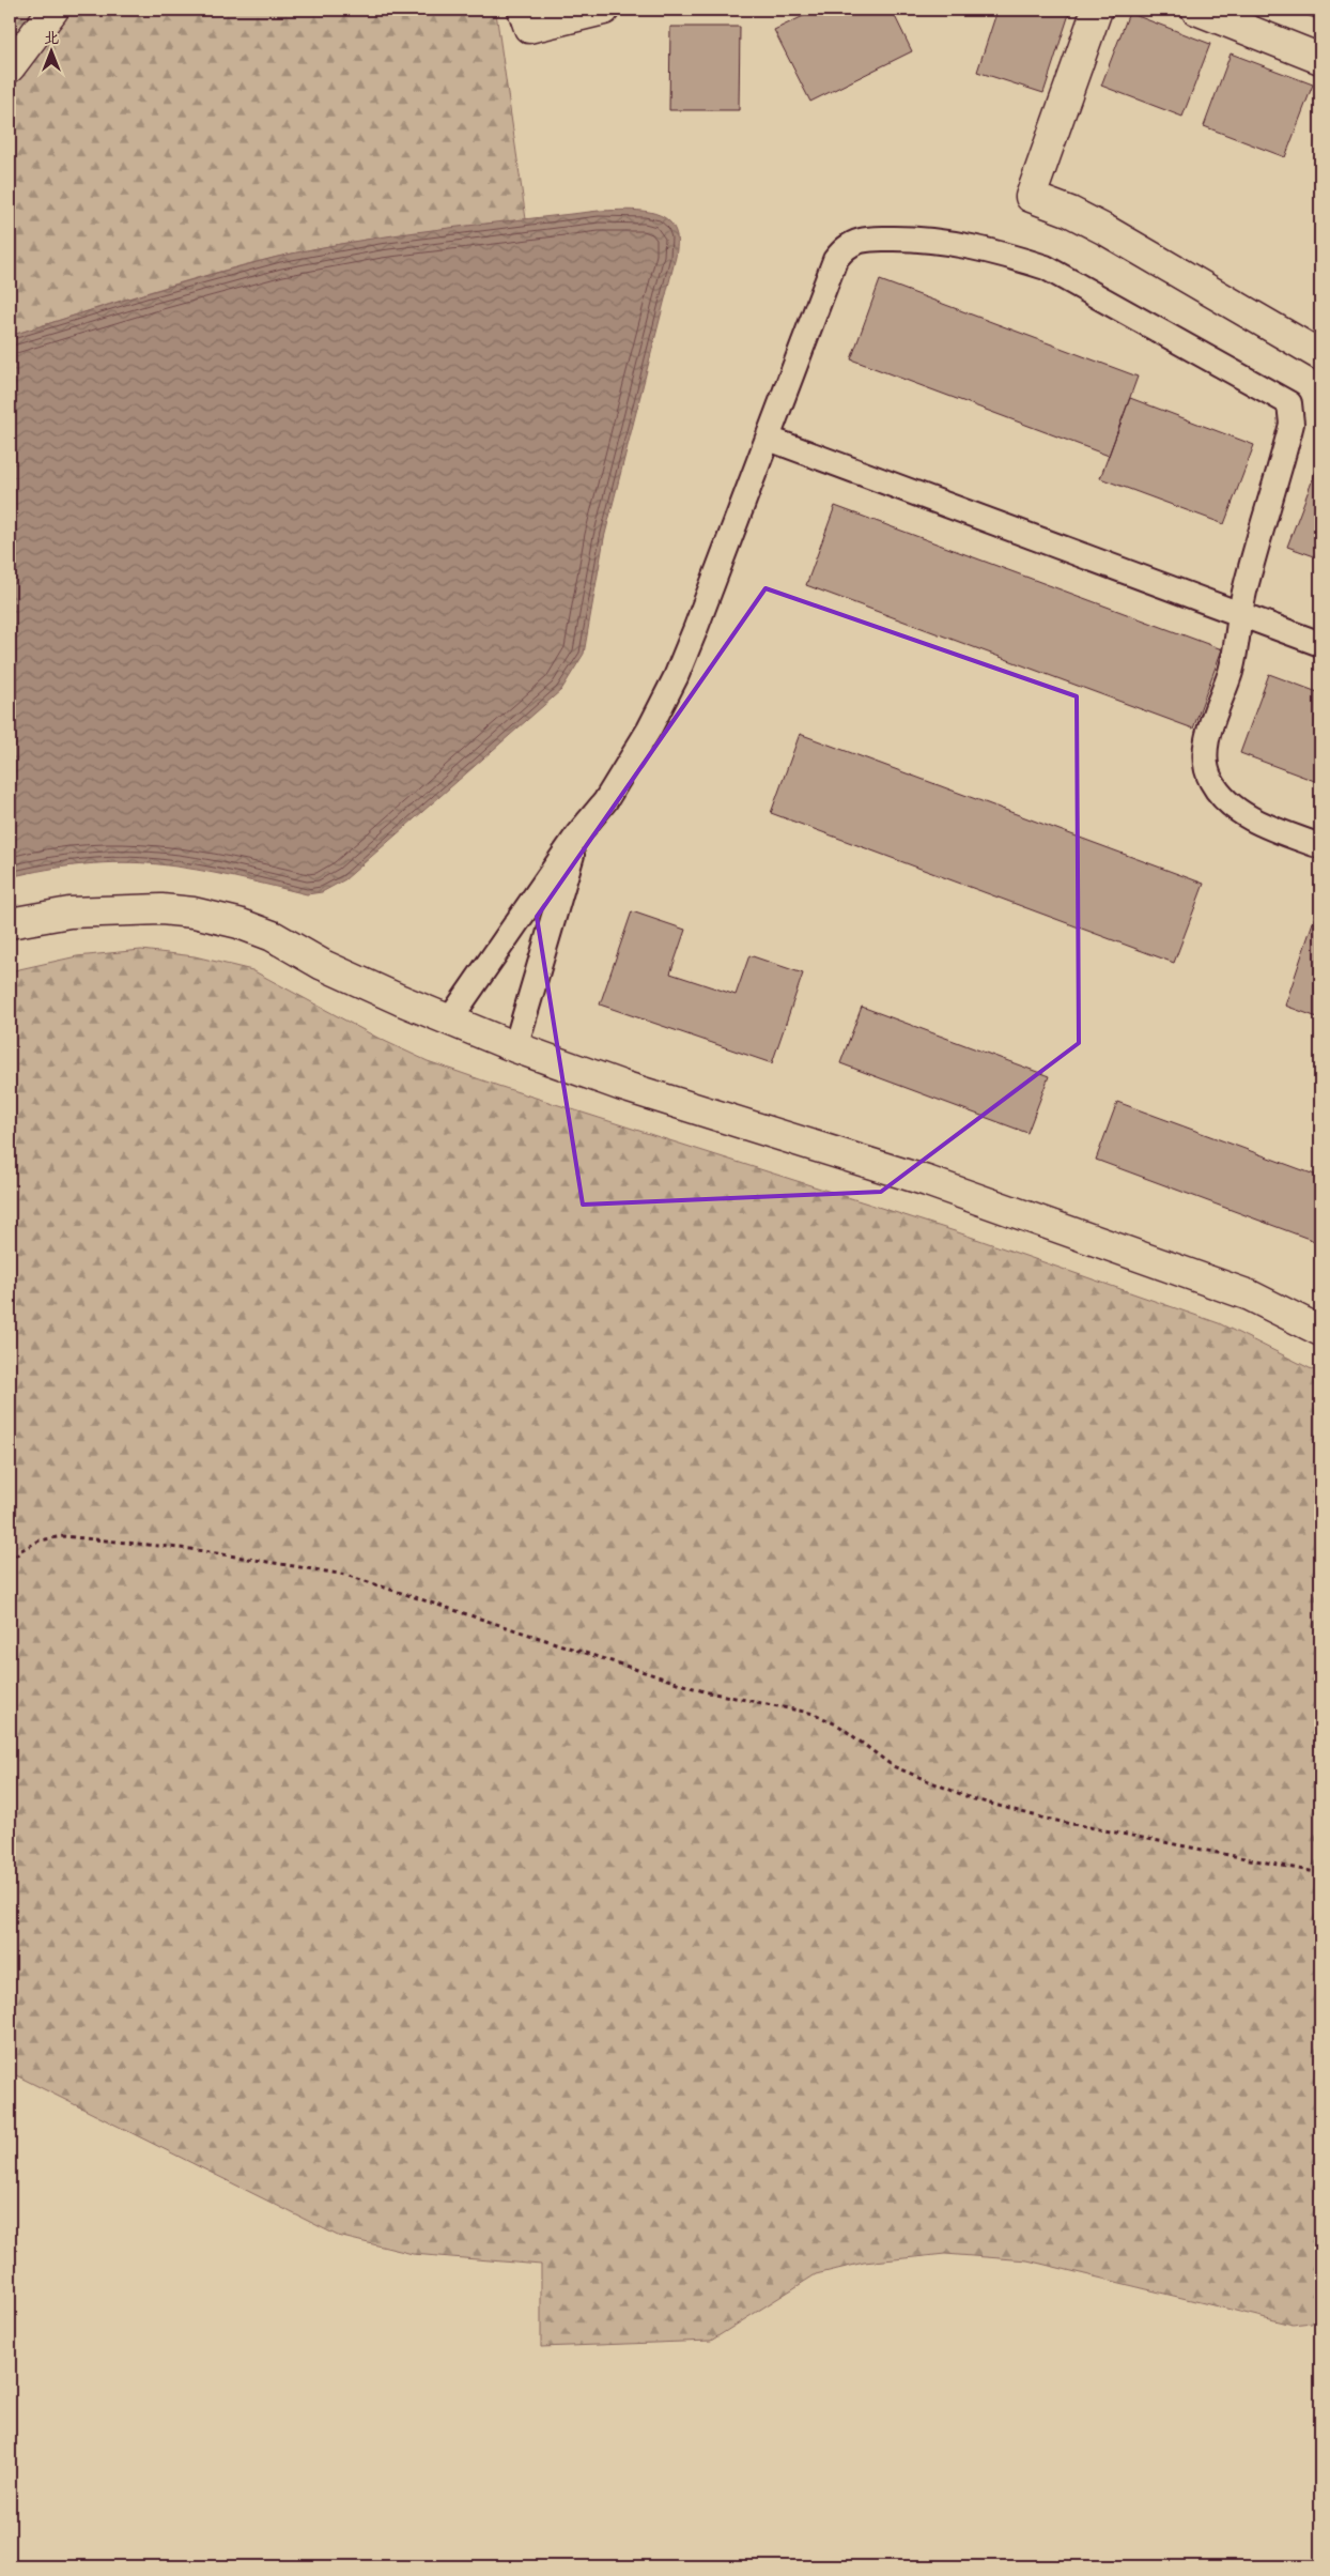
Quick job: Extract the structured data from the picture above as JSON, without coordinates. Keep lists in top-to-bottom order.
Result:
{
  "north": "top"
}
